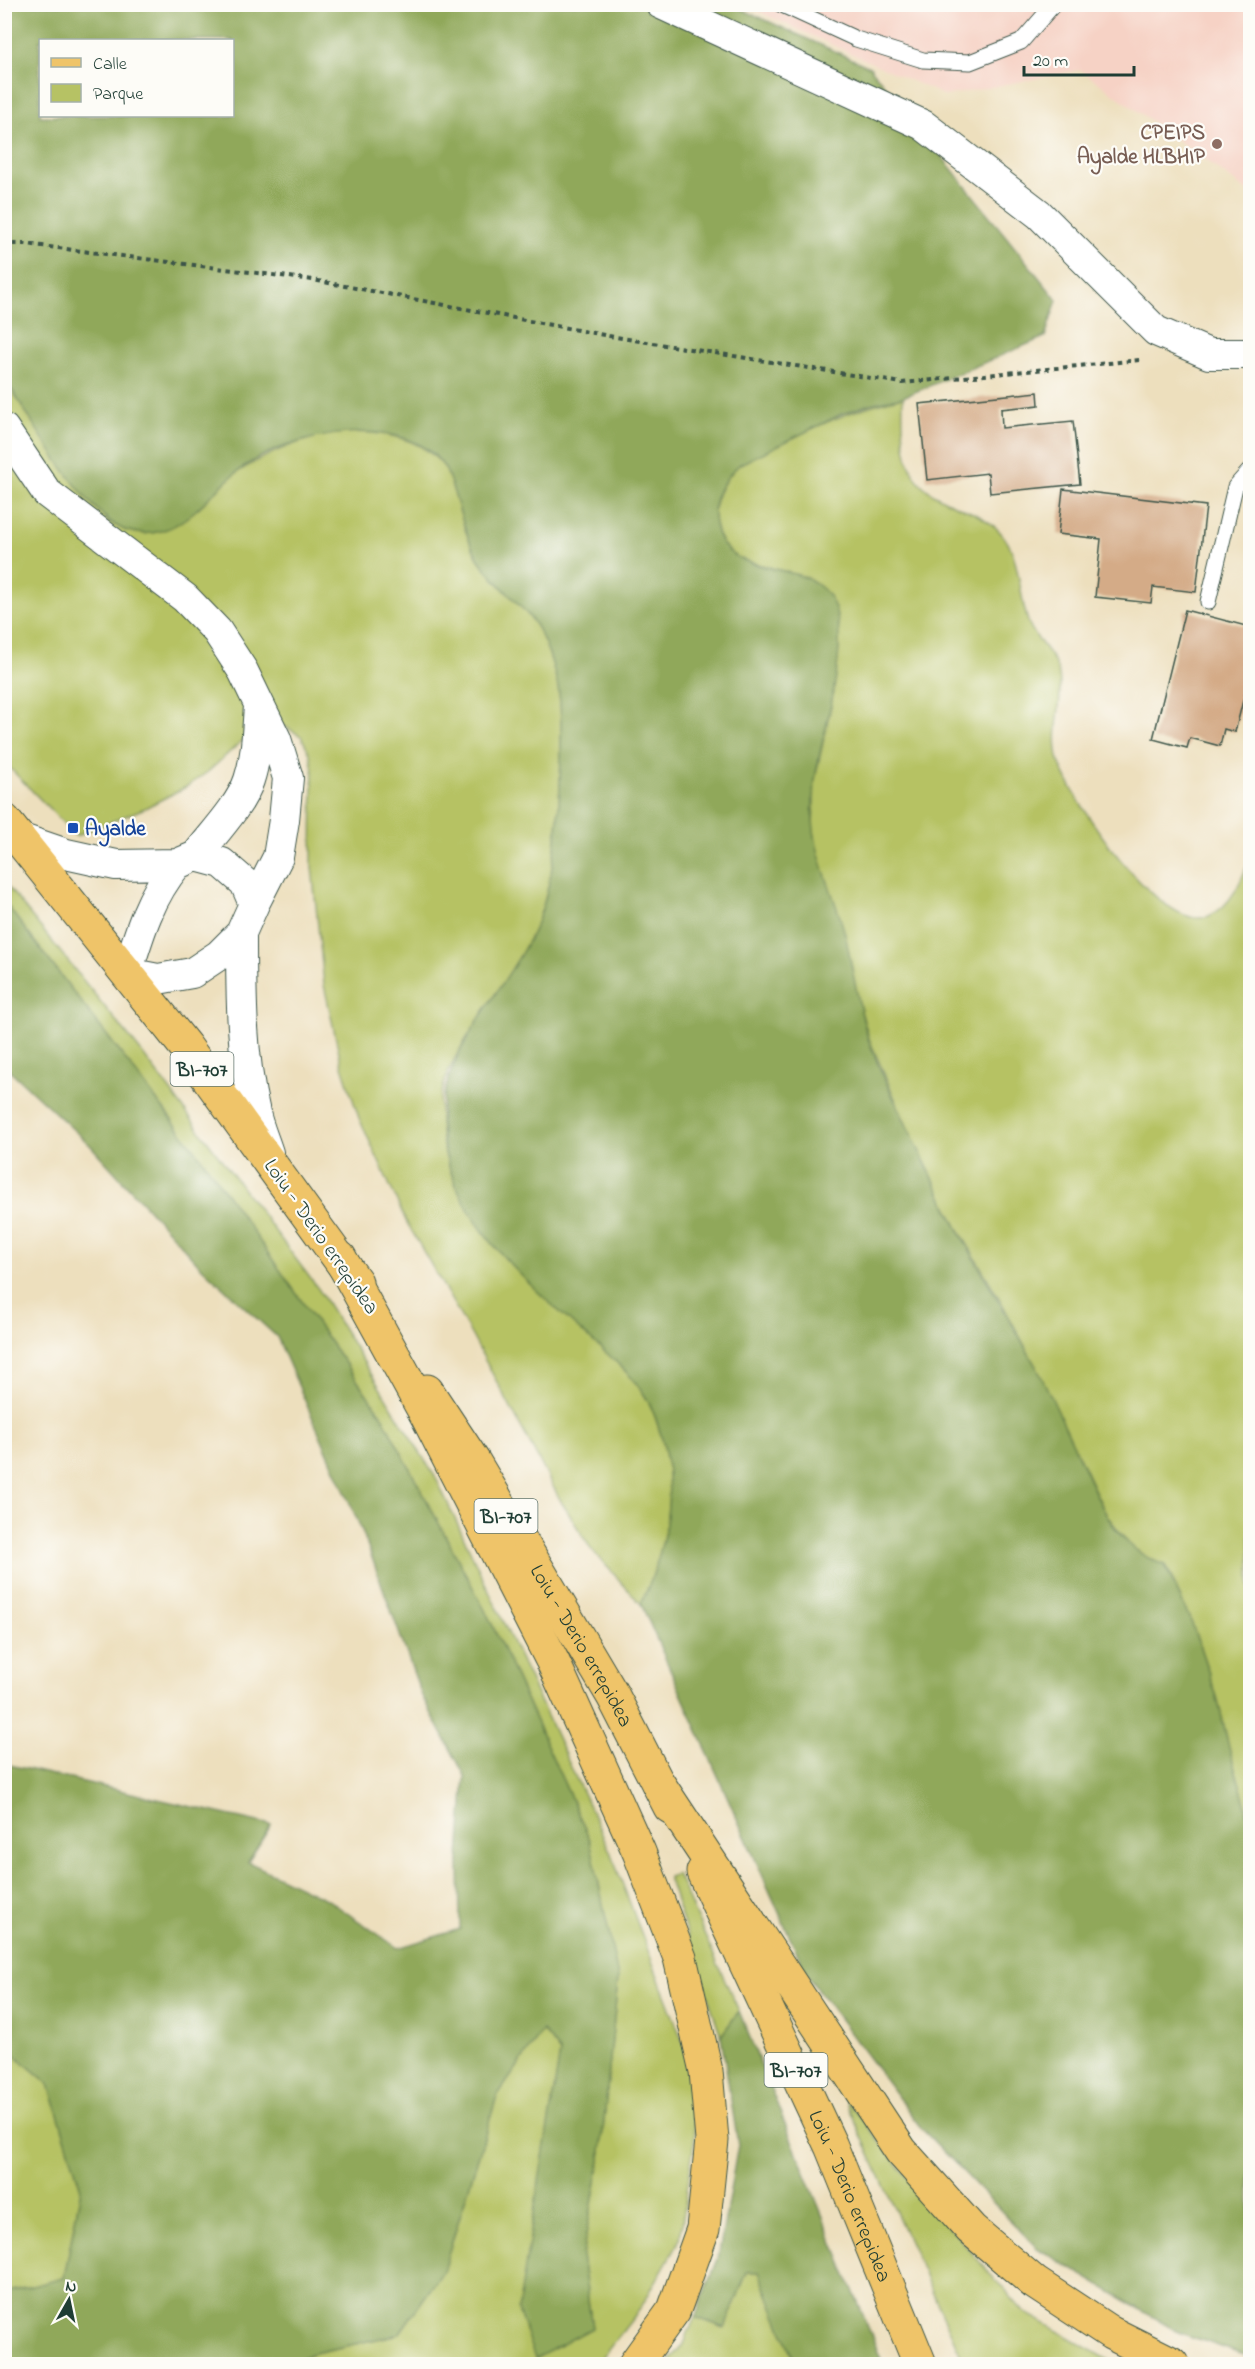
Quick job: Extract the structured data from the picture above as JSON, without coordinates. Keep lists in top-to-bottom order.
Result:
{
  "streets": {
    "main road": ["BI-707", "Loiu - Derio errepidea"]
  },
  "places": {
    "other": ["CPEIPS Ayalde HLBHIP"],
    "transit": ["Ayalde"]
  },
  "legend": ["Calle", "Parque"],
  "scale_bar": "20 m",
  "north": "top"
}
